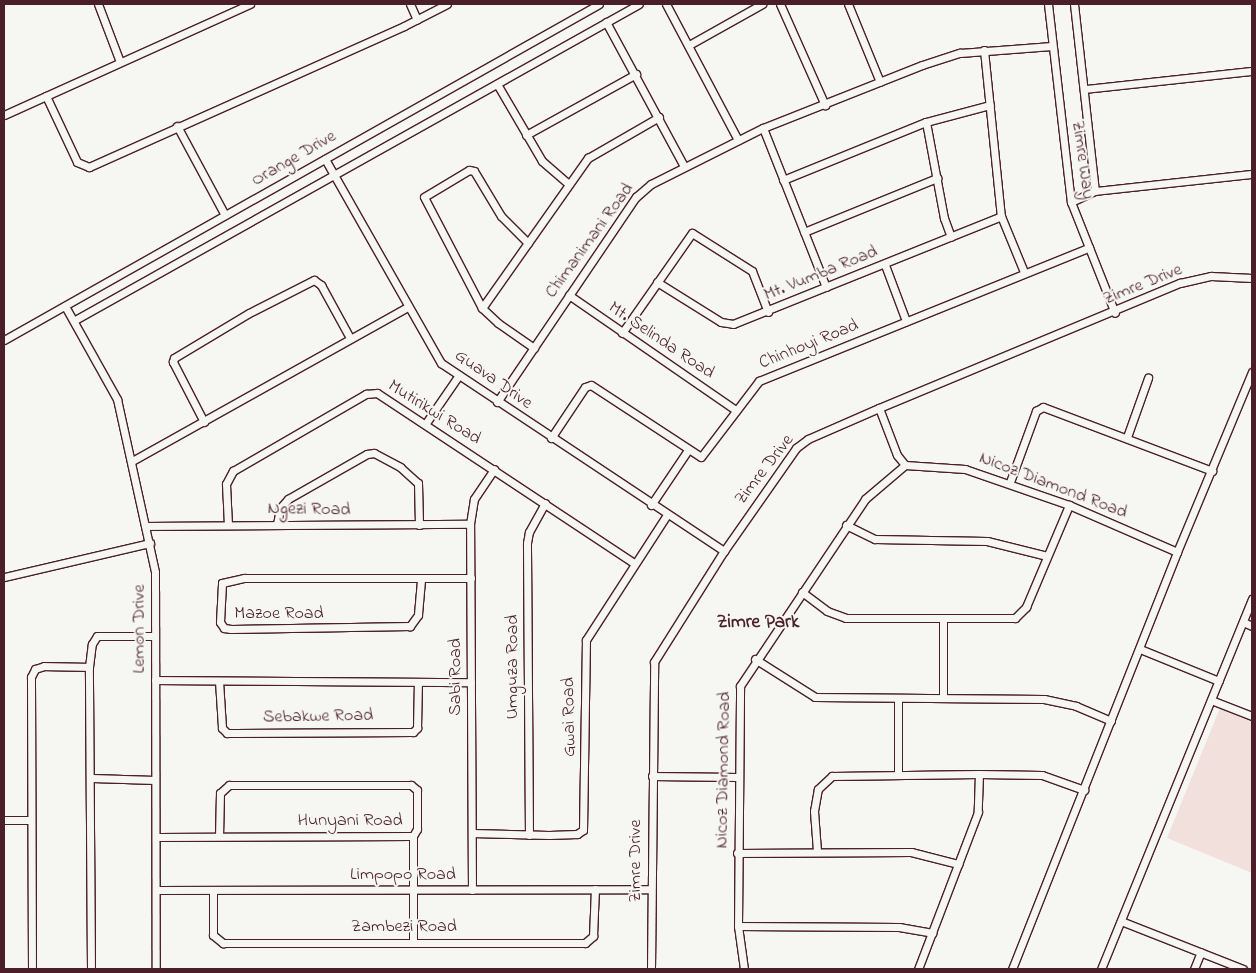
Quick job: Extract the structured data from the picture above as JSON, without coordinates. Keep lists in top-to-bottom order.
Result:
{
  "streets": {
    "street": [
      "Orange Drive",
      "Zimre Way",
      "Chimanimani Road",
      "Mt. Vumba Road",
      "Zimre Drive",
      "Mt. Selinda Road",
      "Chinhoyi Road",
      "Guava Drive",
      "Mutirikwi Road",
      "Nicoz Diamond Road",
      "Ngezi Road",
      "Mazoe Road",
      "Lemon Drive",
      "Umguza Road",
      "Sabi Road",
      "Sebakwe Road",
      "Gwai Road",
      "Hunyani Road",
      "Limpopo Road",
      "Zambezi Road"
    ]
  },
  "crossings": [
    ["Orange Drive", "Guava Drive"],
    ["Orange Drive", "Lemon Drive"],
    ["Zimre Way", "Chimanimani Road"],
    ["Zimre Way", "Zimre Drive"],
    ["Zimre Way", "Chinhoyi Road"],
    ["Chimanimani Road", "Mt. Selinda Road"],
    ["Chimanimani Road", "Guava Drive"],
    ["Zimre Drive", "Guava Drive"],
    ["Zimre Drive", "Limpopo Road"],
    ["Mt. Selinda Road", "Chinhoyi Road"],
    ["Guava Drive", "Gwai Road"],
    ["Mutirikwi Road", "Ngezi Road"],
    ["Mutirikwi Road", "Umguza Road"],
    ["Mutirikwi Road", "Sabi Road"],
    ["Mutirikwi Road", "Gwai Road"],
    ["Ngezi Road", "Lemon Drive"],
    ["Ngezi Road", "Sabi Road"],
    ["Mazoe Road", "Sabi Road"],
    ["Lemon Drive", "Sebakwe Road"],
    ["Lemon Drive", "Hunyani Road"],
    ["Lemon Drive", "Limpopo Road"],
    ["Umguza Road", "Gwai Road"],
    ["Sabi Road", "Sebakwe Road"],
    ["Sabi Road", "Gwai Road"],
    ["Sabi Road", "Limpopo Road"],
    ["Limpopo Road", "Zambezi Road"]
  ],
  "districts": ["Zimre Park"]
}
